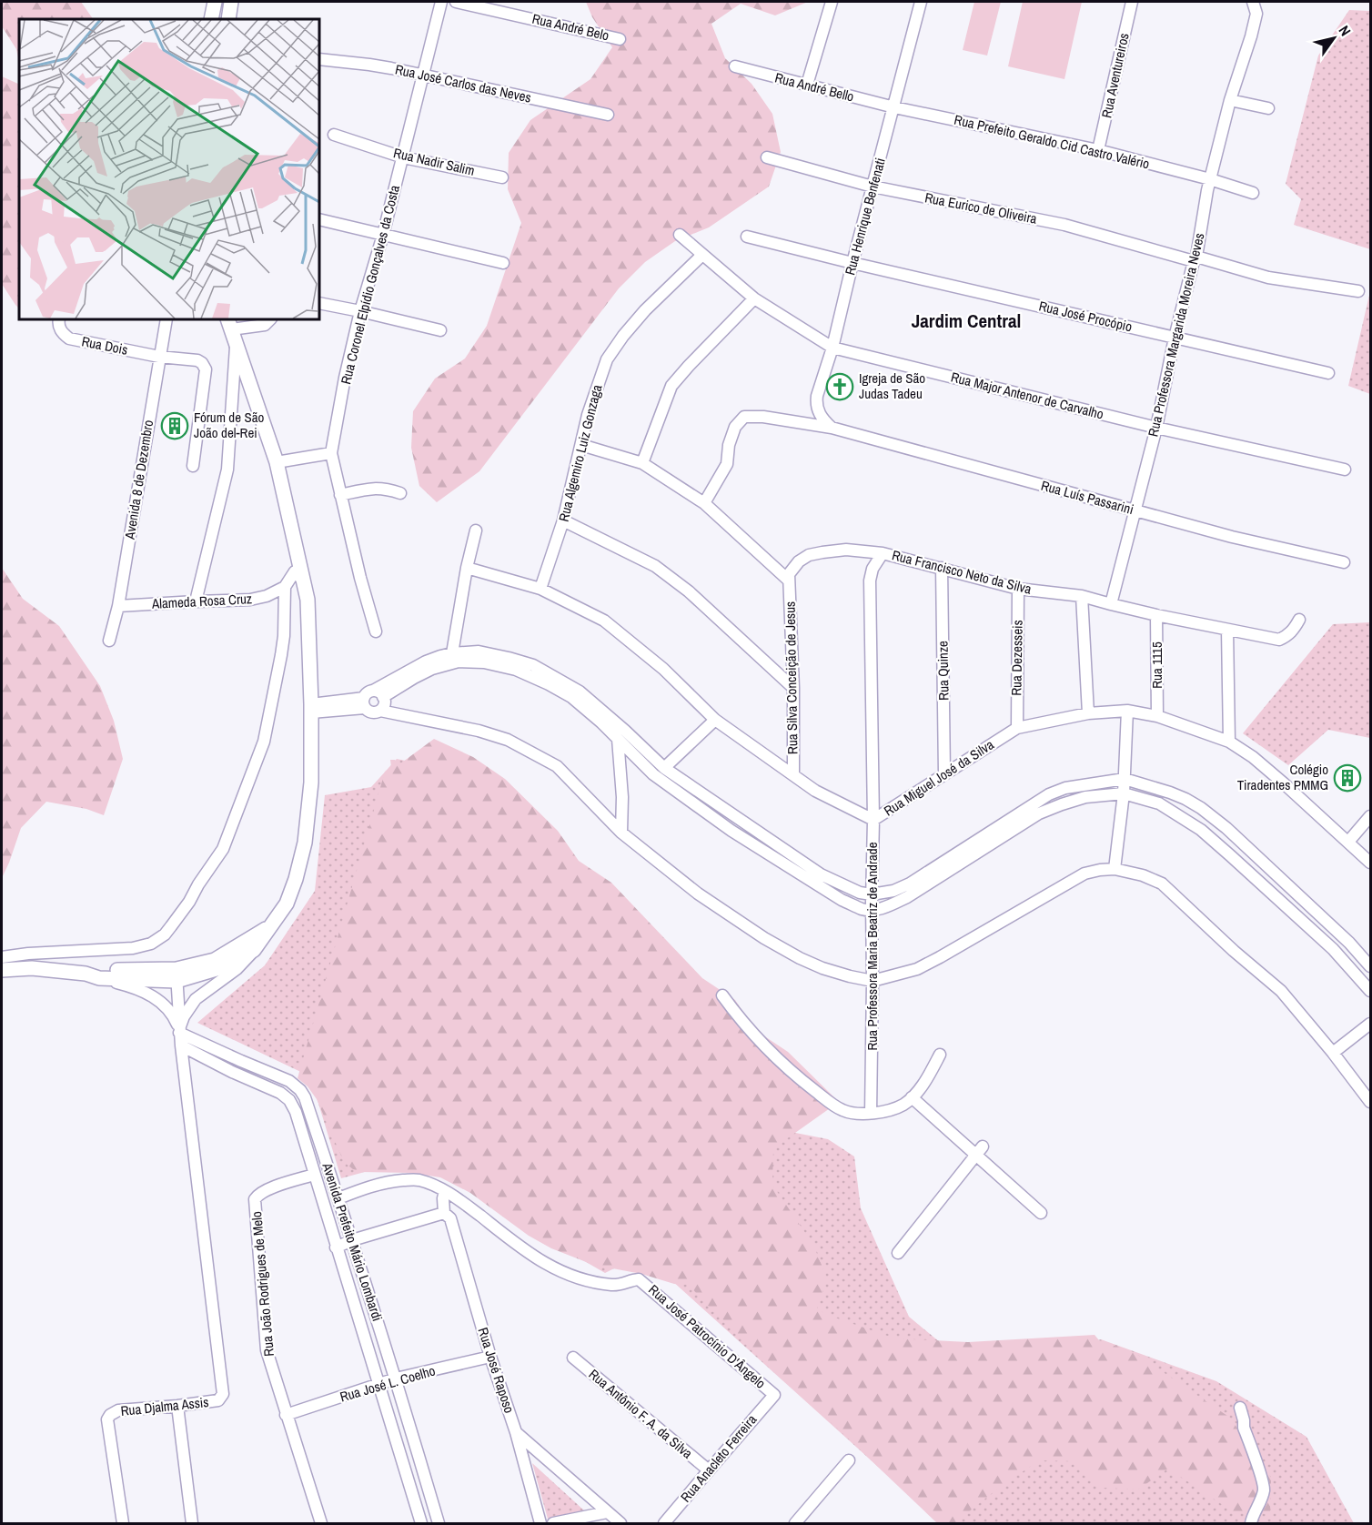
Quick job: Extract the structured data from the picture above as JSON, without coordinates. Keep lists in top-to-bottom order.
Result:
{
  "streets": {
    "street": [
      "Rua André Belo",
      "Rua Aventureiros",
      "Rua José Carlos das Neves",
      "Rua André Bello",
      "Rua Prefeito Geraldo Cid Castro Valério",
      "Rua Nadir Salim",
      "Rua Eurico de Oliveira",
      "Rua Henrique Benfenati",
      "Rua Coronel Elpídio Gonçalves da Costa",
      "Rua José Procópio",
      "Rua Professora Margarida Moreira Neves",
      "Rua Dois",
      "Rua Major Antenor de Carvalho",
      "Rua Algemiro Luiz Gonzaga",
      "Avenida 8 de Dezembro",
      "Rua Luís Passarini",
      "Rua Francisco Neto da Silva",
      "Alameda Rosa Cruz",
      "Rua Dezesseis",
      "Rua 1115",
      "Rua Quinze",
      "Rua Silva Conceição de Jesus",
      "Rua Miguel José da Silva",
      "Rua Professora Maria Beatriz de Andrade",
      "Avenida Prefeito Mário Lombardi",
      "Rua João Rodrigues de Melo",
      "Rua José Patrocínio D'Ângelo",
      "Rua José Raposo",
      "Rua José L. Coelho",
      "Rua Djalma Assis",
      "Rua Antônio F. A. da Silva",
      "Rua Anacleto Ferreira"
    ]
  },
  "crossings": [
    ["Rua Aventureiros", "Rua Prefeito Geraldo Cid Castro Valério"],
    ["Rua José Carlos das Neves", "Rua Coronel Elpídio Gonçalves da Costa"],
    ["Rua André Bello", "Rua Prefeito Geraldo Cid Castro Valério"],
    ["Rua André Bello", "Rua Henrique Benfenati"],
    ["Rua Prefeito Geraldo Cid Castro Valério", "Rua Henrique Benfenati"],
    ["Rua Prefeito Geraldo Cid Castro Valério", "Rua Professora Margarida Moreira Neves"],
    ["Rua Nadir Salim", "Rua Coronel Elpídio Gonçalves da Costa"],
    ["Rua Eurico de Oliveira", "Rua Henrique Benfenati"],
    ["Rua Eurico de Oliveira", "Rua Professora Margarida Moreira Neves"],
    ["Rua Henrique Benfenati", "Rua José Procópio"],
    ["Rua Henrique Benfenati", "Rua Major Antenor de Carvalho"],
    ["Rua Henrique Benfenati", "Rua Luís Passarini"],
    ["Rua José Procópio", "Rua Professora Margarida Moreira Neves"],
    ["Rua Professora Margarida Moreira Neves", "Rua Major Antenor de Carvalho"],
    ["Rua Professora Margarida Moreira Neves", "Rua Luís Passarini"],
    ["Rua Professora Margarida Moreira Neves", "Rua Francisco Neto da Silva"],
    ["Rua Dois", "Avenida 8 de Dezembro"],
    ["Rua Major Antenor de Carvalho", "Rua Algemiro Luiz Gonzaga"],
    ["Rua Algemiro Luiz Gonzaga", "Rua Miguel José da Silva"],
    ["Avenida 8 de Dezembro", "Alameda Rosa Cruz"],
    ["Rua Francisco Neto da Silva", "Rua Dezesseis"],
    ["Rua Francisco Neto da Silva", "Rua 1115"],
    ["Rua Francisco Neto da Silva", "Rua Quinze"],
    ["Rua Francisco Neto da Silva", "Rua Silva Conceição de Jesus"],
    ["Rua Francisco Neto da Silva", "Rua Professora Maria Beatriz de Andrade"],
    ["Rua Dezesseis", "Rua Miguel José da Silva"],
    ["Rua 1115", "Rua Miguel José da Silva"],
    ["Rua Quinze", "Rua Miguel José da Silva"],
    ["Rua Silva Conceição de Jesus", "Rua Miguel José da Silva"],
    ["Rua Miguel José da Silva", "Rua Professora Maria Beatriz de Andrade"],
    ["Avenida Prefeito Mário Lombardi", "Rua João Rodrigues de Melo"],
    ["Avenida Prefeito Mário Lombardi", "Rua José L. Coelho"],
    ["Avenida Prefeito Mário Lombardi", "Rua Djalma Assis"],
    ["Rua João Rodrigues de Melo", "Rua José L. Coelho"],
    ["Rua José Patrocínio D'Ângelo", "Rua José Raposo"],
    ["Rua José Patrocínio D'Ângelo", "Rua Anacleto Ferreira"],
    ["Rua José Raposo", "Rua José L. Coelho"],
    ["Rua Antônio F. A. da Silva", "Rua Anacleto Ferreira"]
  ],
  "districts": ["Jardim Central"],
  "places": {
    "church": ["Igreja de São Judas Tadeu"],
    "building": ["Fórum de São João del-Rei", "Colégio Tiradentes PMMG"]
  },
  "north": "top right"
}
